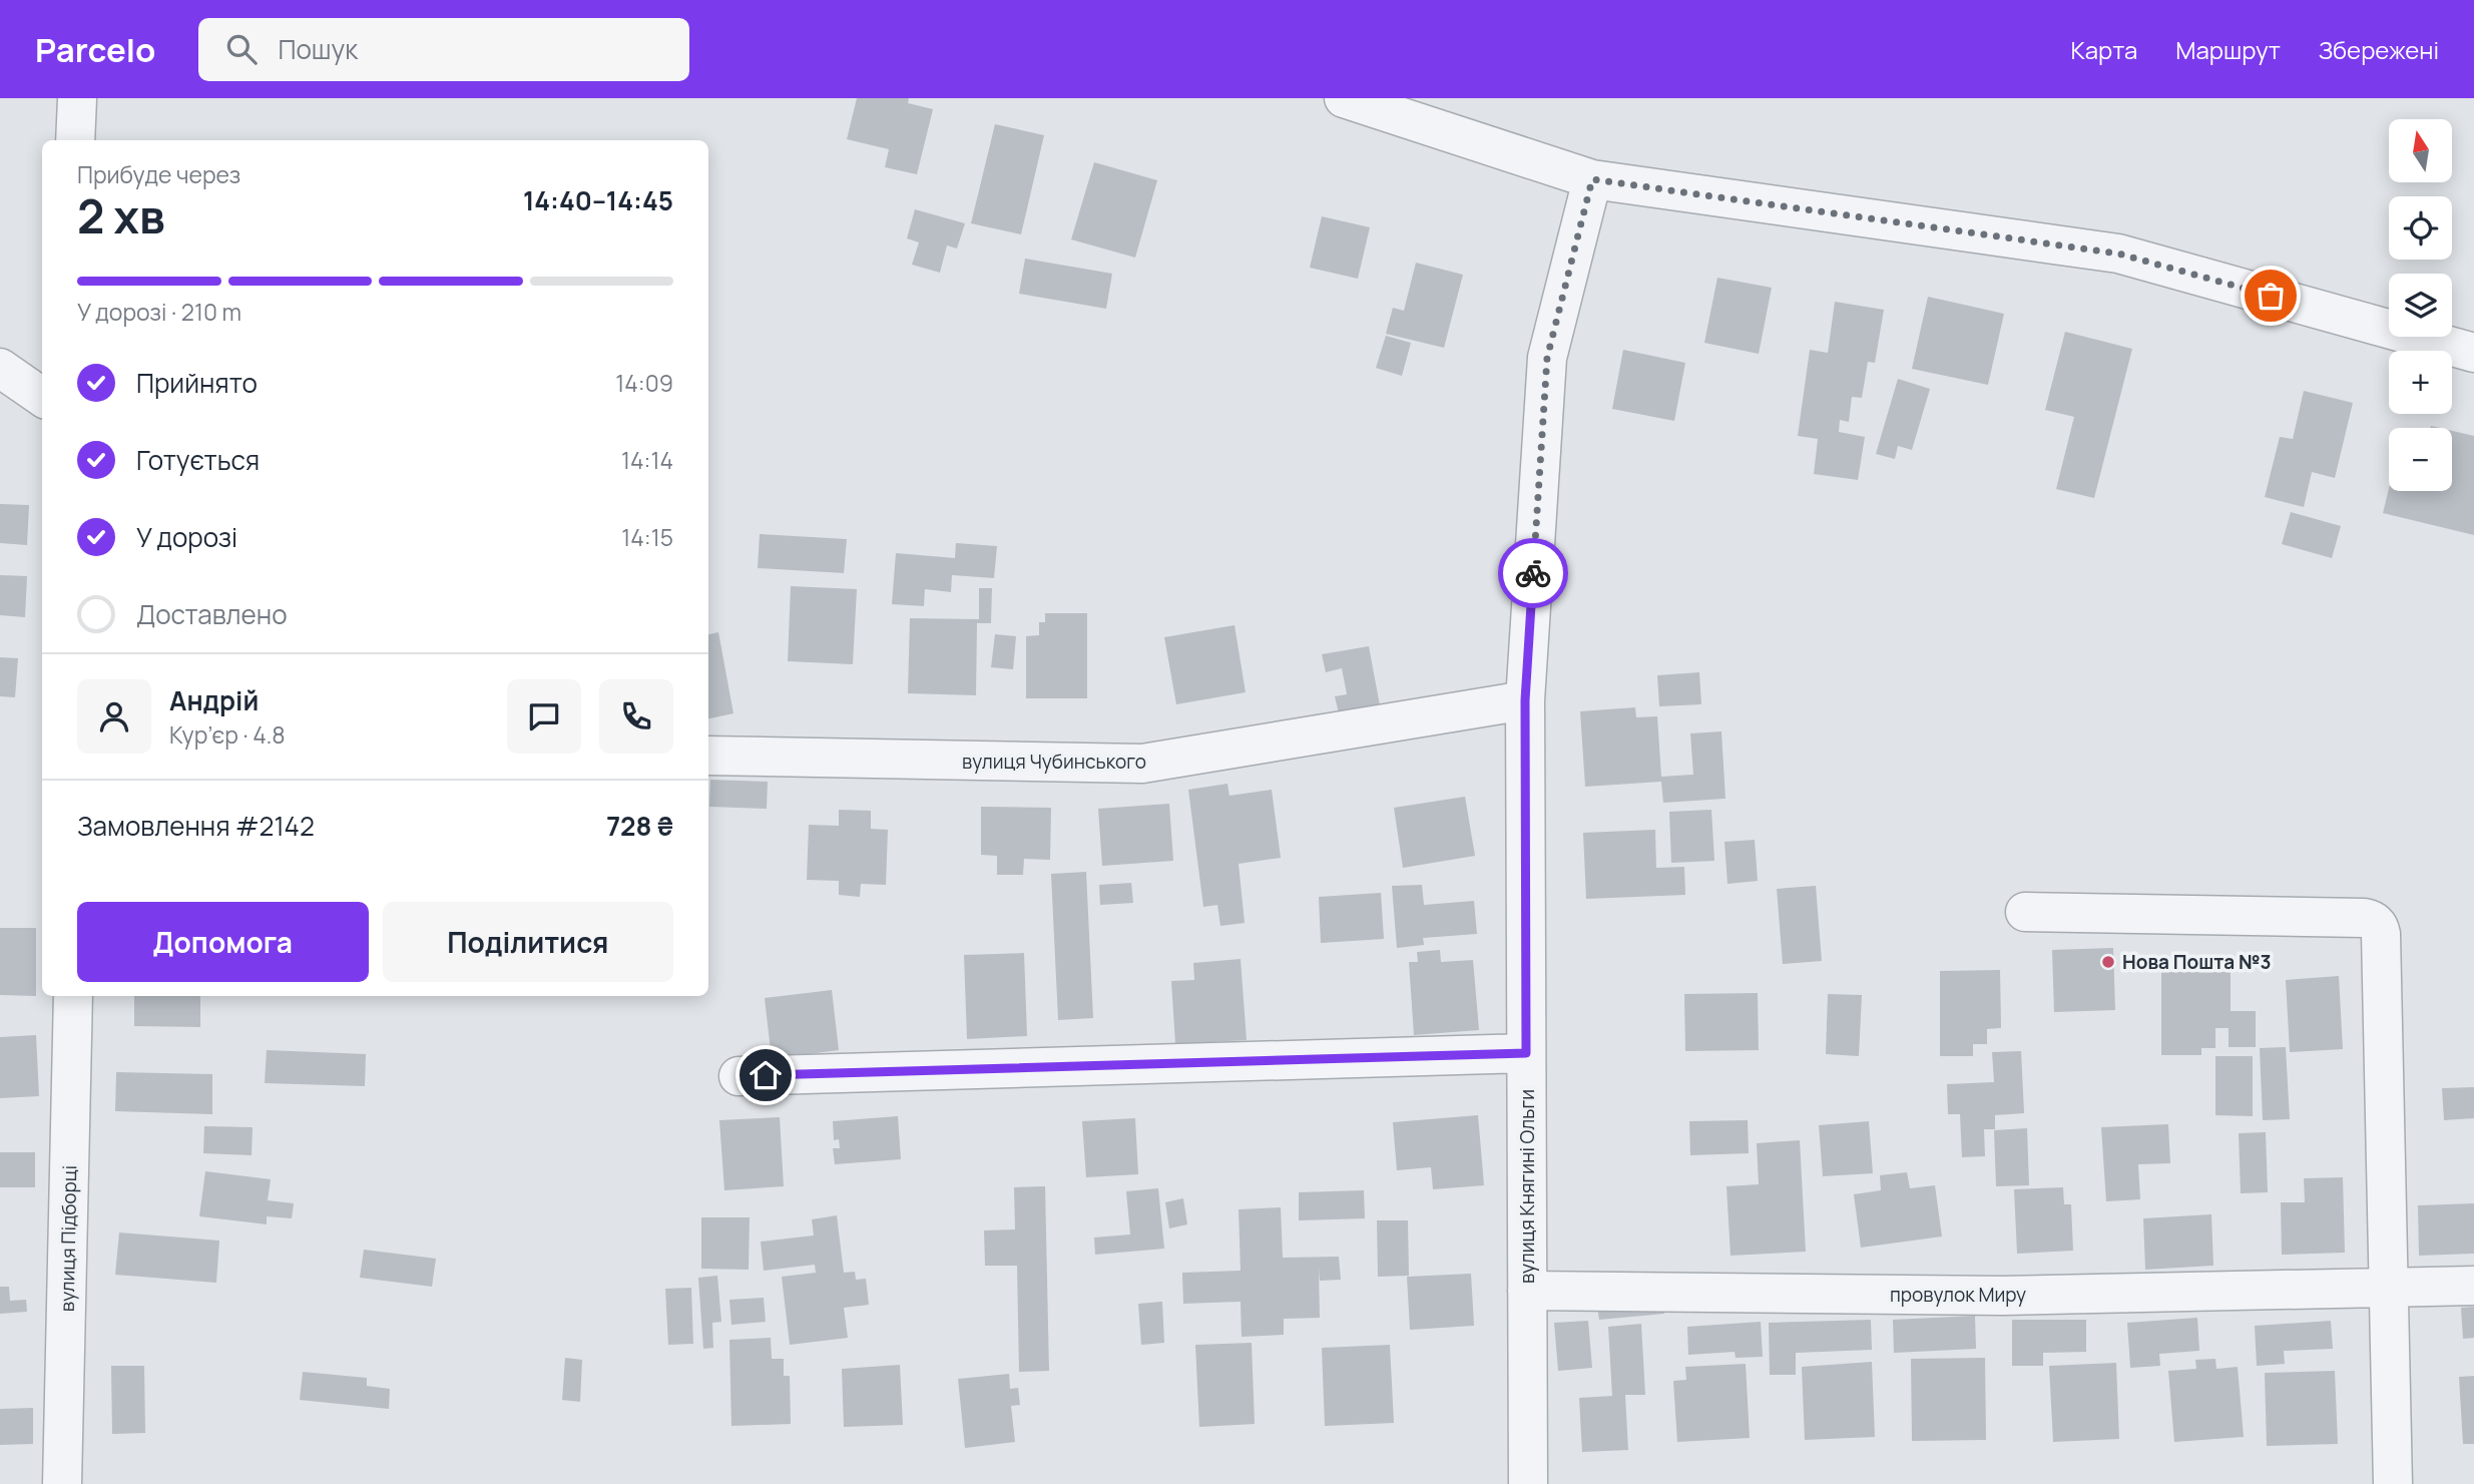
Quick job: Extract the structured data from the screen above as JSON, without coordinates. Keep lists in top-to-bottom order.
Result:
{
  "streets": {
    "street": [
      "вулиця Чубинського",
      "вулиця Княгині Ольги",
      "вулиця Підборці",
      "провулок Миру"
    ]
  },
  "crossings": [
    ["вулиця Чубинського", "вулиця Княгині Ольги"],
    ["вулиця Княгині Ольги", "провулок Миру"]
  ],
  "places": ["Нова Пошта №3"],
  "north": "top",
  "page": {
    "header": "Parcelo",
    "search": "Пошук",
    "nav": ["Карта", "Маршрут", "Збережені"],
    "map_buttons": ["+", "−"],
    "heading": ["2 хв", "Прибуде через", "14:40–14:45"],
    "panel": [
      "Андрій",
      "Кур’єр · 4.8",
      "Замовлення #2142",
      "728 ₴"
    ],
    "bar": "У дорозі · 210 m",
    "list": [
      ["Прийнято", "14:09"],
      ["Готується", "14:14"],
      ["У дорозі", "14:15"],
      "Доставлено"
    ],
    "buttons": ["Допомога", "Поділитися"]
  }
}
